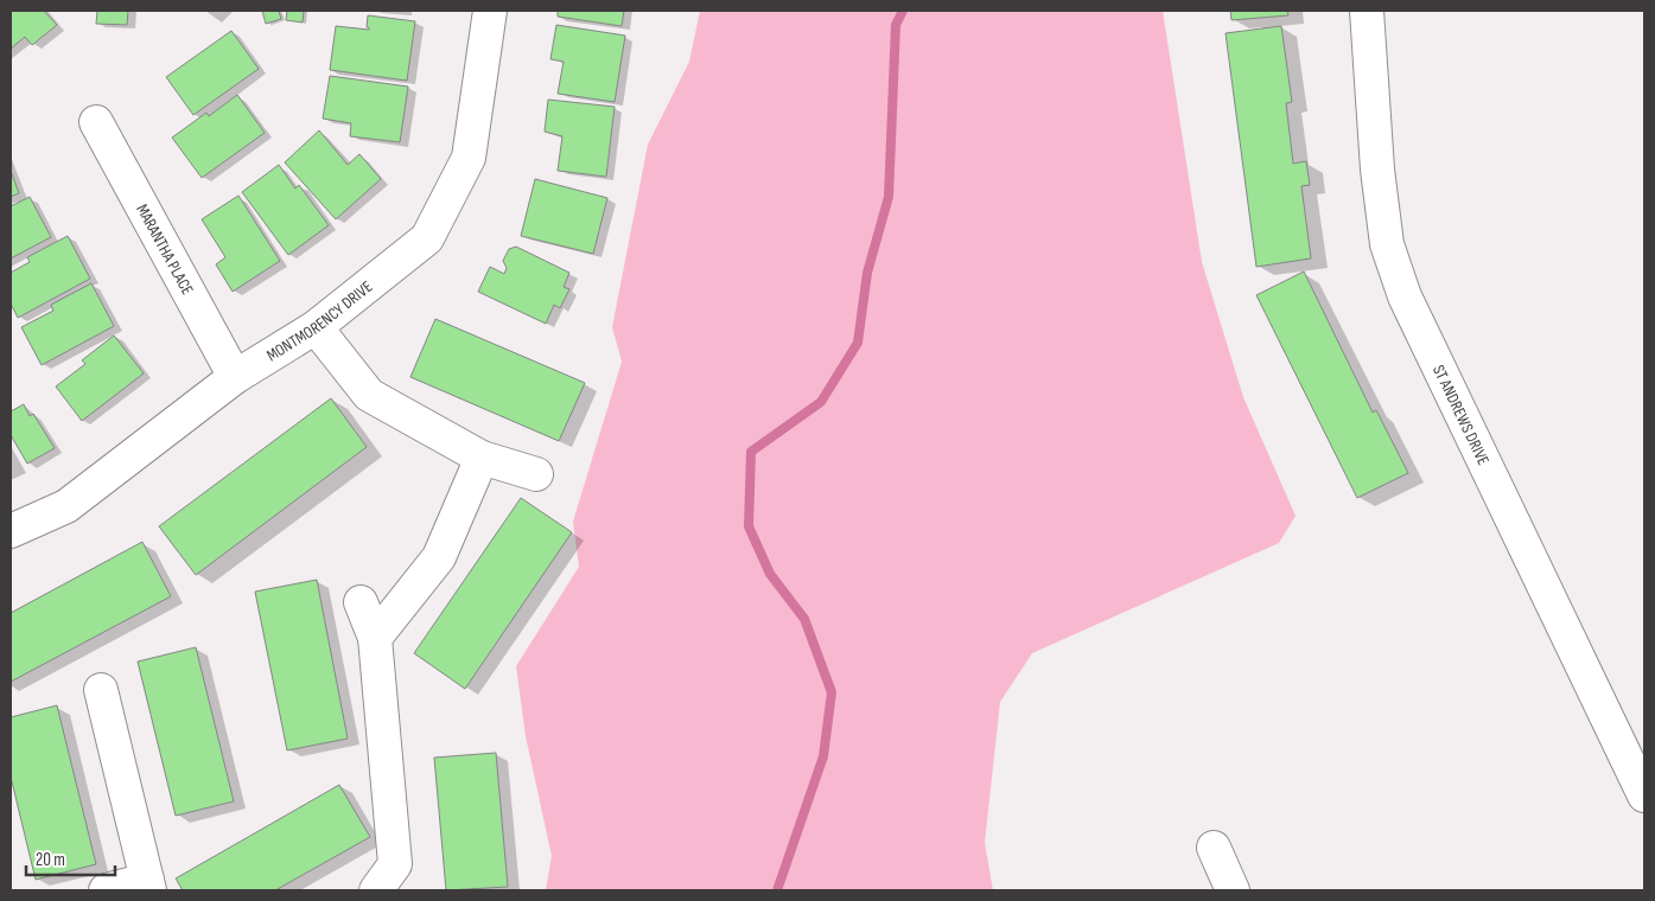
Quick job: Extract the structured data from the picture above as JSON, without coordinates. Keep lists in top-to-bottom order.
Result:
{
  "streets": {
    "street": ["MARANTHA PLACE", "MONTMORENCY DRIVE", "ST ANDREWS DRIVE"]
  },
  "crossings": [
    ["MARANTHA PLACE", "MONTMORENCY DRIVE"]
  ],
  "scale_bar": "20 m"
}
